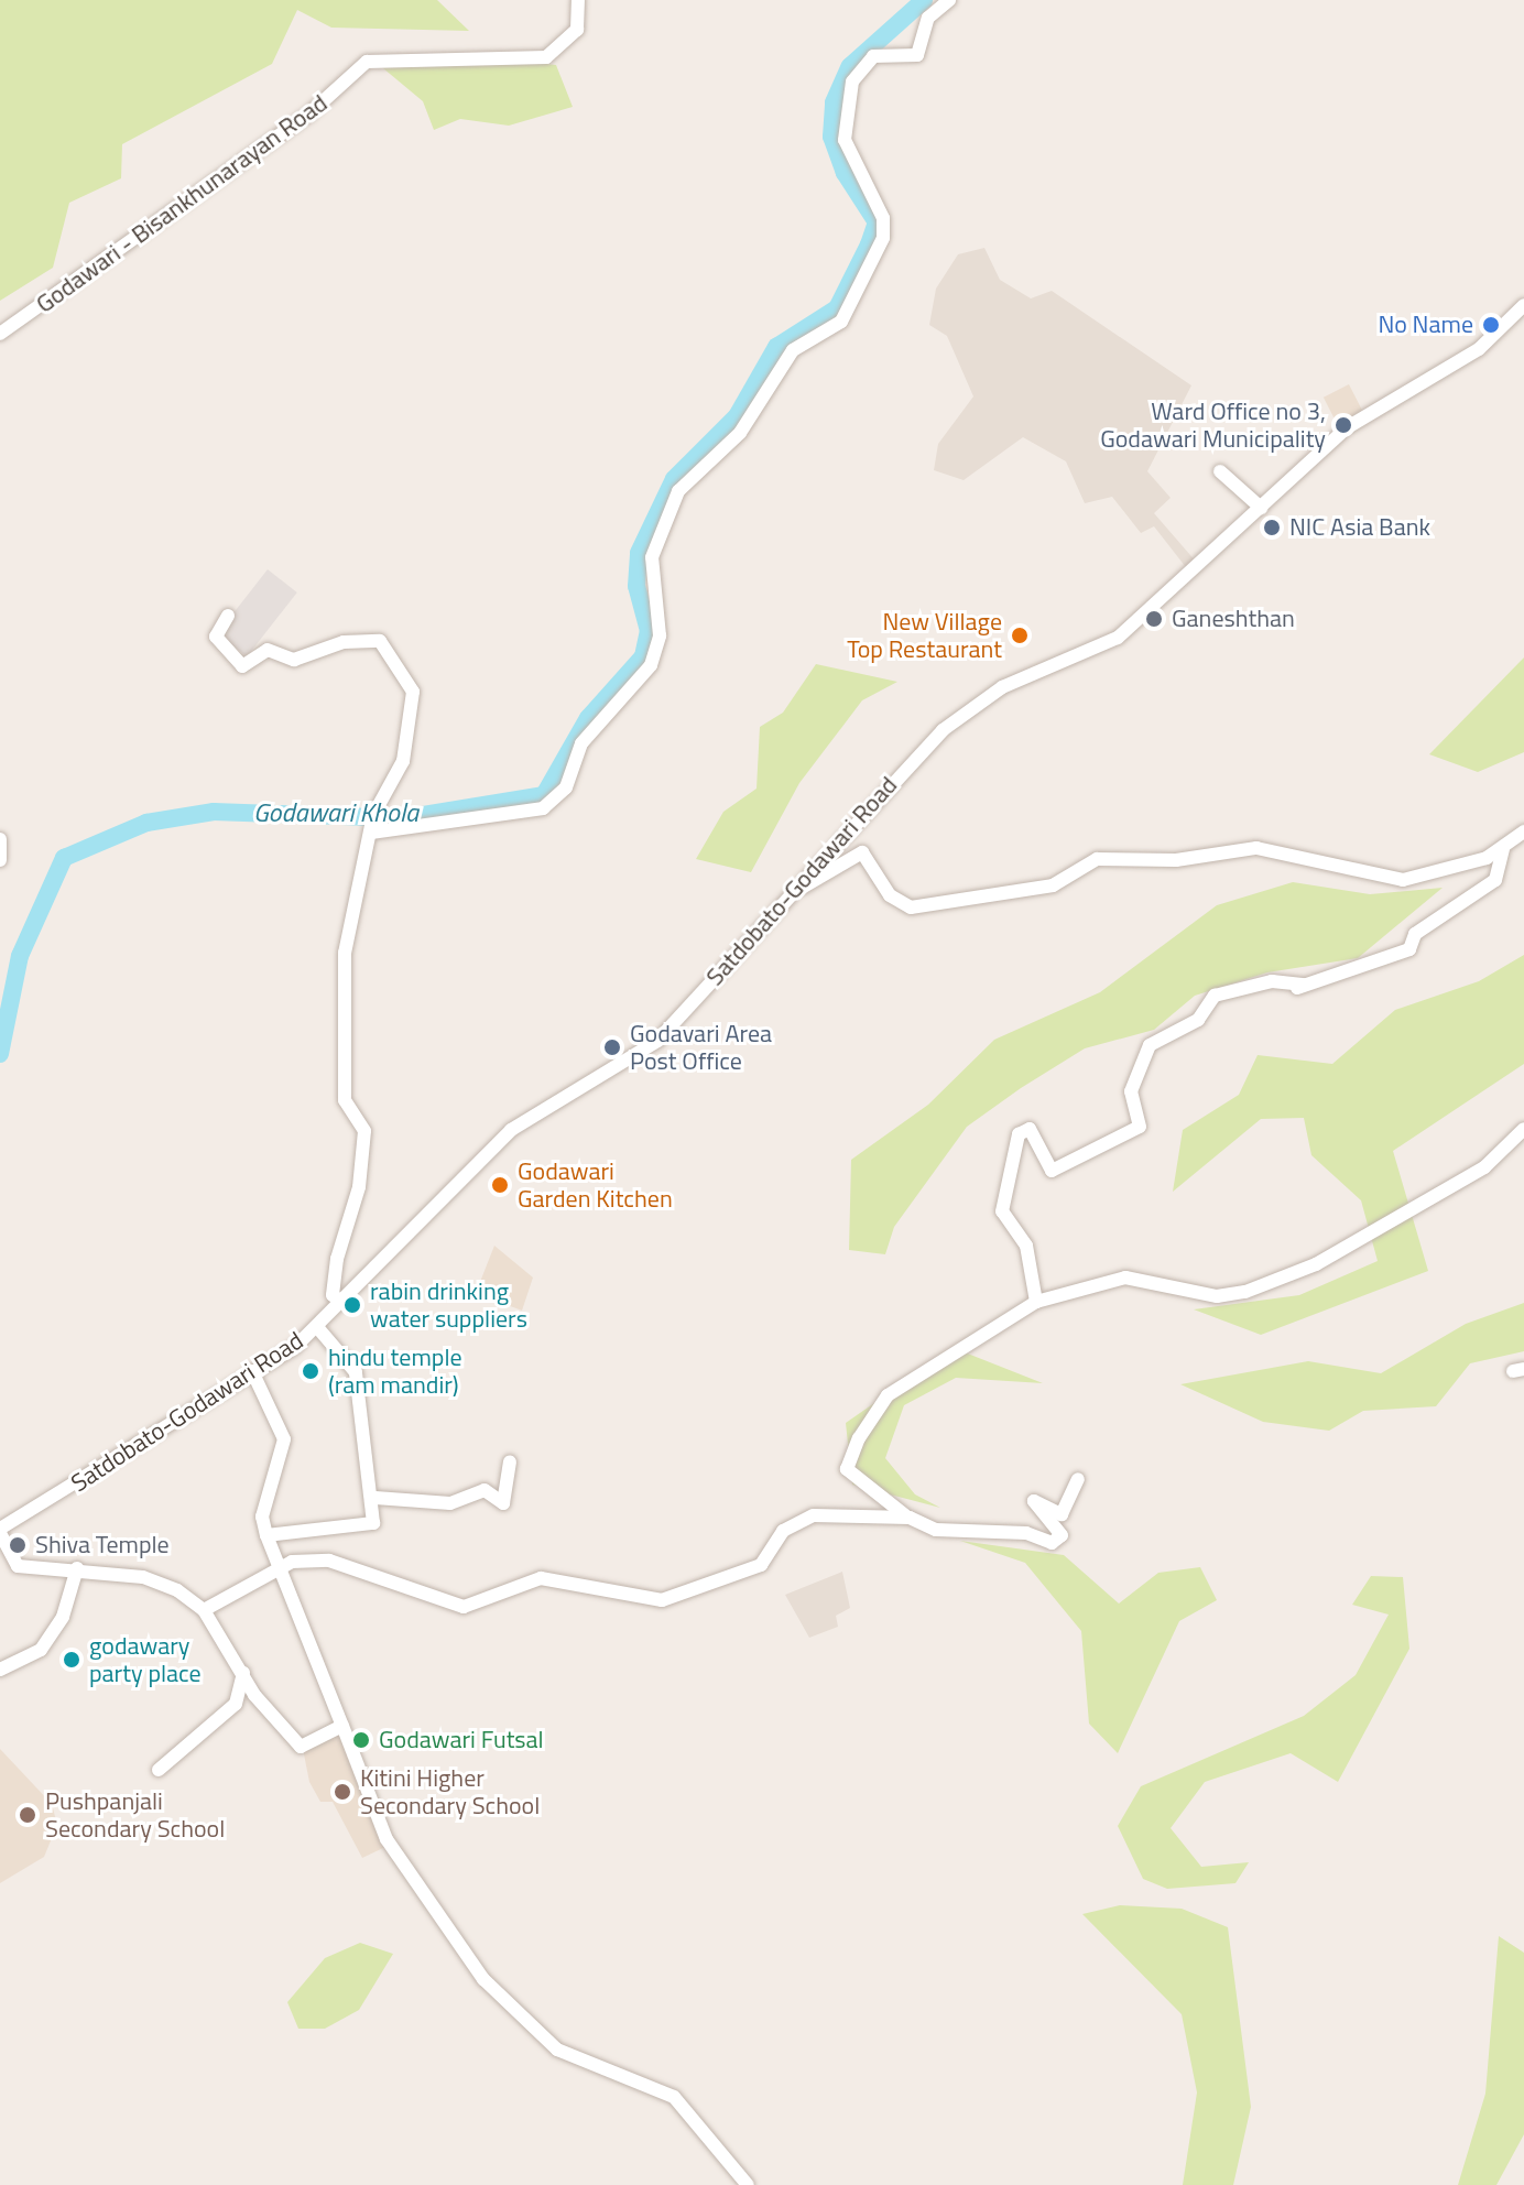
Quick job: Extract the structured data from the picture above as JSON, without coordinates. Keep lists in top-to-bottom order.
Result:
{
  "streets": {
    "street": ["Godawari - Bisankhunarayan Road", "Satdobato-Godawari Road"]
  },
  "water": ["Godawari Khola"],
  "places": [
    "No Name",
    "Ward Office no 3, Godawari Municipality",
    "NIC Asia Bank",
    "Ganeshthan",
    "New Village Top Restaurant",
    "Godavari Area Post Office",
    "Godawari Garden Kitchen",
    "rabin drinking water suppliers",
    "hindu temple (ram mandir)",
    "Shiva Temple",
    "godawary party place",
    "Godawari Futsal",
    "Kitini Higher Secondary School",
    "Pushpanjali Secondary School"
  ]
}
